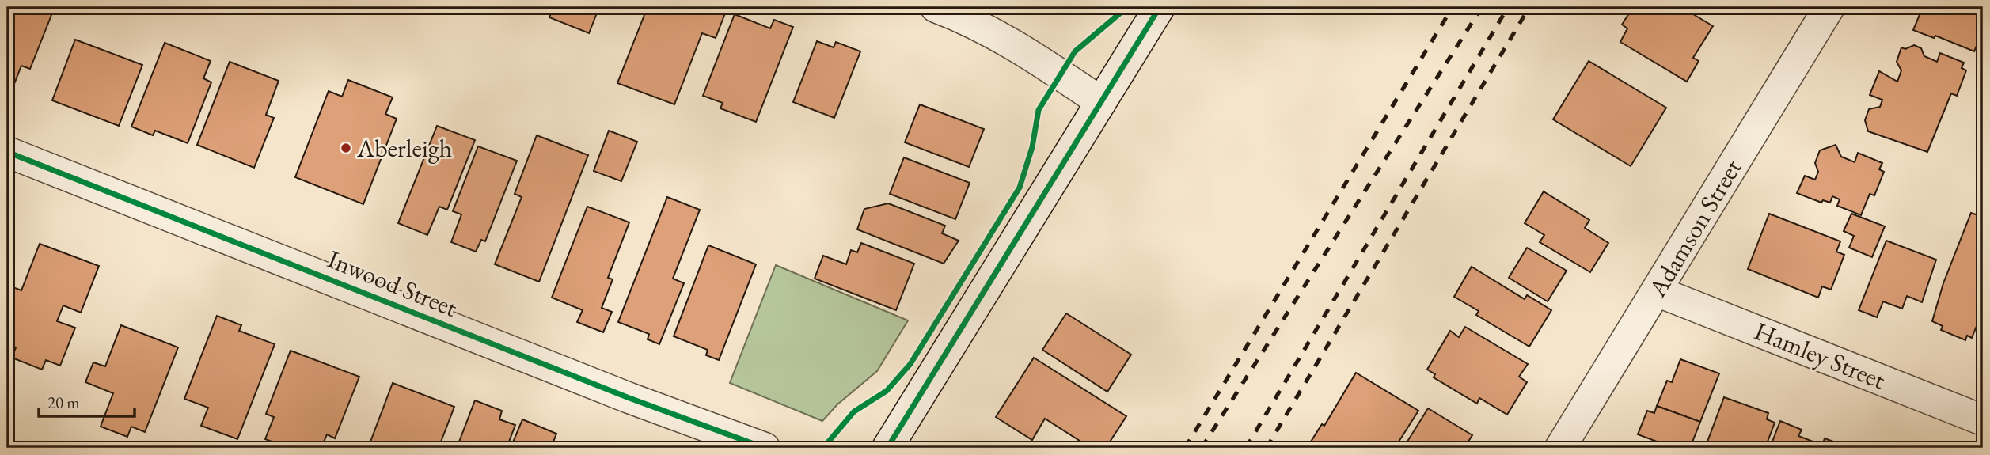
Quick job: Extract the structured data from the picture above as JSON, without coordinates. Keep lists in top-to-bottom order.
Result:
{
  "streets": {
    "street": ["Adamson Street", "Inwood Street", "Hamley Street"]
  },
  "crossings": [
    ["Adamson Street", "Hamley Street"]
  ],
  "places": ["Aberleigh"],
  "scale_bar": "20 m"
}
